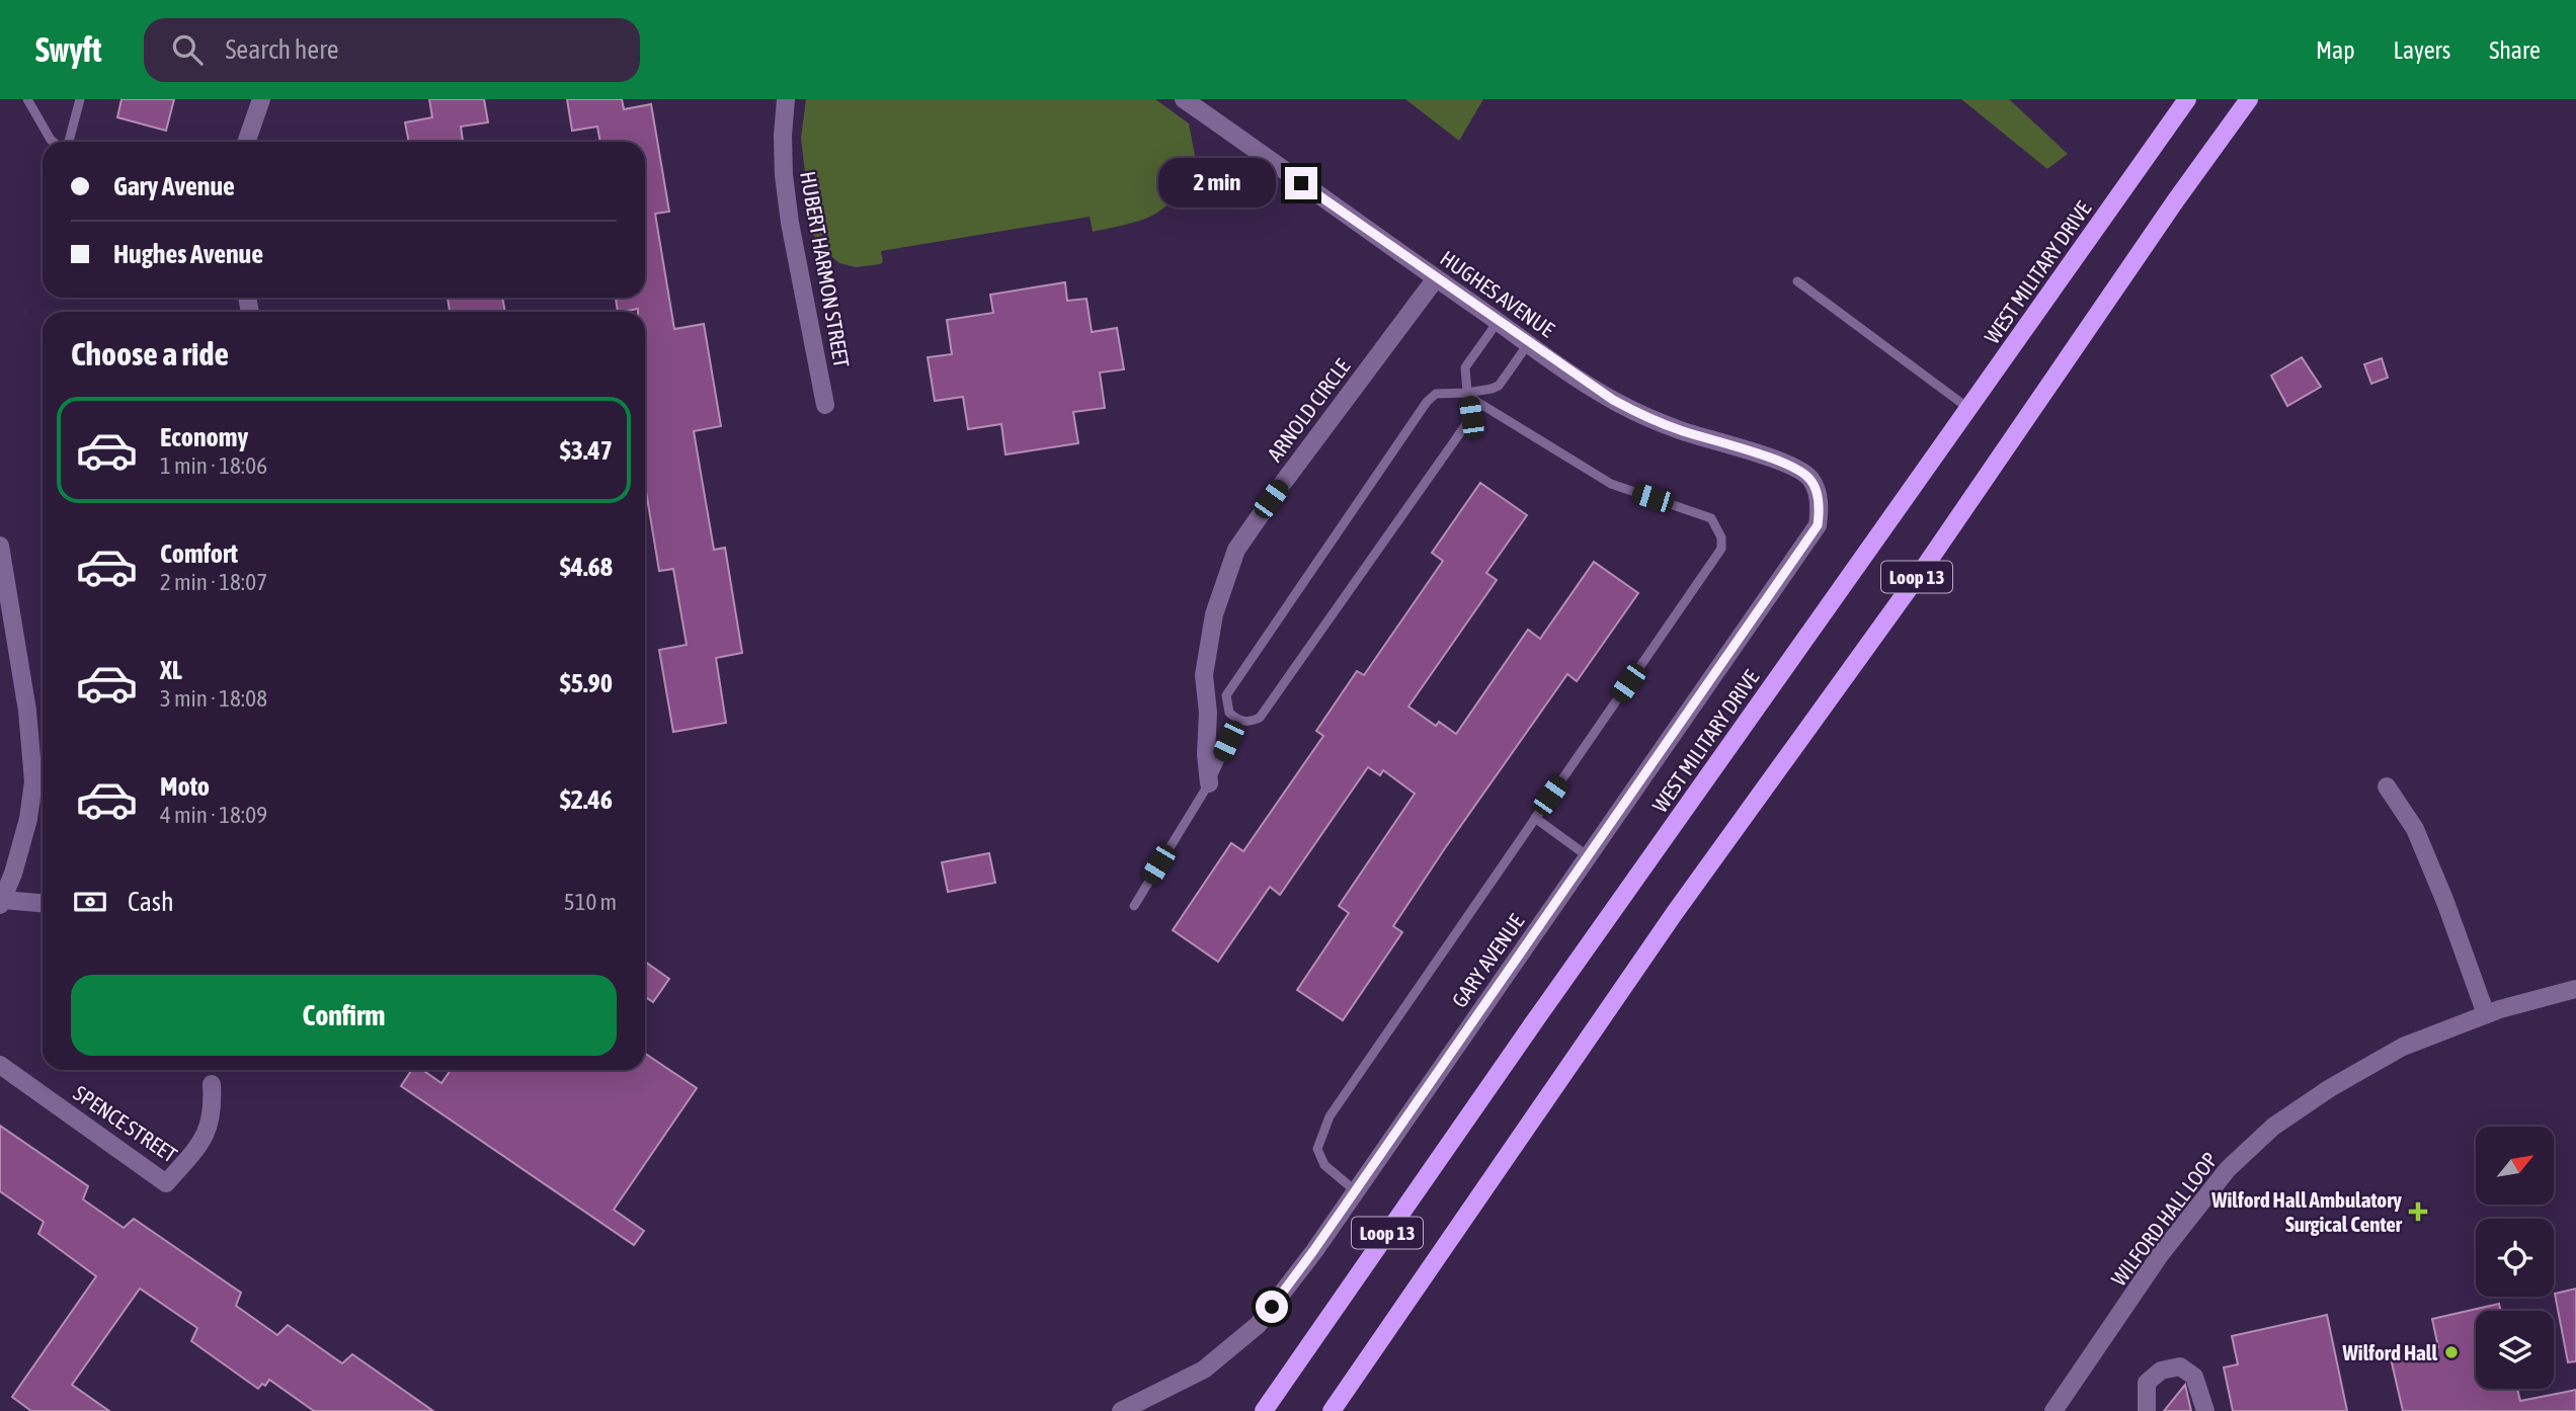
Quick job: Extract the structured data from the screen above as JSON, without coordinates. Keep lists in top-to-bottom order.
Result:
{
  "streets": {
    "main road": ["WEST MILITARY DRIVE", "Loop 13"],
    "street": [
      "HUBERT HARMON STREET",
      "HUGHES AVENUE",
      "ARNOLD CIRCLE",
      "GARY AVENUE",
      "SPENCE STREET",
      "WILFORD HALL LOOP"
    ]
  },
  "crossings": [
    ["HUGHES AVENUE", "ARNOLD CIRCLE"],
    ["HUGHES AVENUE", "GARY AVENUE"]
  ],
  "places": {
    "health": ["Wilford Hall Ambulatory Surgical Center"],
    "other": ["Wilford Hall"]
  },
  "north": "top right",
  "page": {
    "header": "Swyft",
    "search": "Search here",
    "nav": ["Map", "Layers", "Share"],
    "banner": ["Gary Avenue", "Hughes Avenue"],
    "bubble": "2 min",
    "heading": "Choose a ride",
    "list": [
      {
        "name": "Economy",
        "note": "1 min · 18:06",
        "value": "$3.47"
      },
      {
        "name": "Comfort",
        "note": "2 min · 18:07",
        "value": "$4.68"
      },
      {
        "name": "XL",
        "note": "3 min · 18:08",
        "value": "$5.90"
      },
      {
        "name": "Moto",
        "note": "4 min · 18:09",
        "value": "$2.46"
      }
    ],
    "pay": ["Cash", "510 m"],
    "buttons": "Confirm"
  }
}
